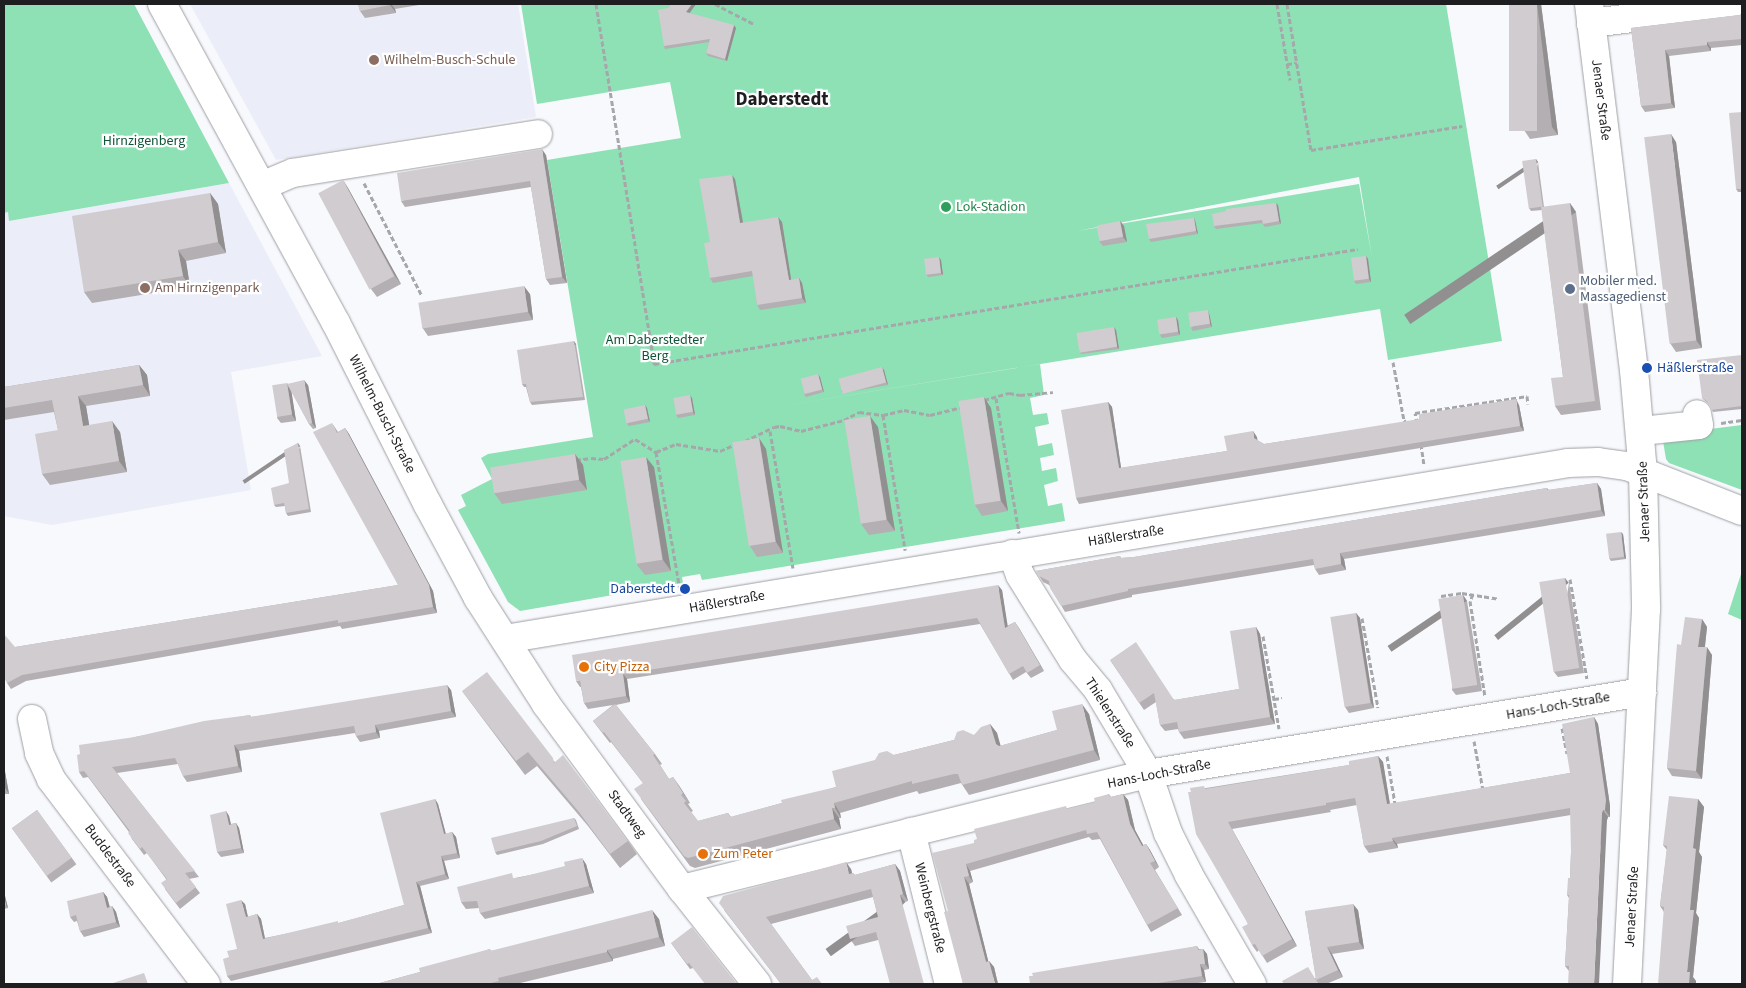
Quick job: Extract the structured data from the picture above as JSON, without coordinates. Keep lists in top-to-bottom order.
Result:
{
  "streets": {
    "street": [
      "Jenaer Straße",
      "Wilhelm-Busch-Straße",
      "Häßlerstraße",
      "Hans-Loch-Straße",
      "Thielenstraße",
      "Stadtweg",
      "Buddestraße",
      "Weinbergstraße"
    ]
  },
  "crossings": [
    ["Jenaer Straße", "Häßlerstraße"],
    ["Jenaer Straße", "Hans-Loch-Straße"],
    ["Wilhelm-Busch-Straße", "Häßlerstraße"],
    ["Wilhelm-Busch-Straße", "Stadtweg"],
    ["Häßlerstraße", "Thielenstraße"],
    ["Häßlerstraße", "Stadtweg"],
    ["Hans-Loch-Straße", "Thielenstraße"],
    ["Hans-Loch-Straße", "Stadtweg"],
    ["Hans-Loch-Straße", "Weinbergstraße"]
  ],
  "districts": ["Daberstedt"],
  "parks": ["Hirnzigenberg", "Am Daberstedter Berg"],
  "places": [
    "Wilhelm-Busch-Schule",
    "Lok-Stadion",
    "Am Hirnzigenpark",
    "Mobiler med. Massagedienst",
    "Häßlerstraße",
    "Daberstedt",
    "City Pizza",
    "Zum Peter"
  ]
}
